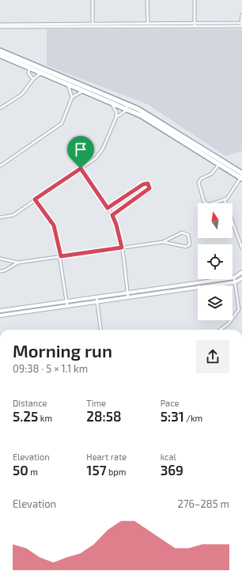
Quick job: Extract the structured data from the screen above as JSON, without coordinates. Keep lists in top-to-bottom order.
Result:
{
  "north": "top",
  "page": {
    "heading": ["Morning run", "09:38 · 5 × 1.1 km"],
    "stats": [
      ["Distance", "5.25 km"],
      ["Time", "28:58"],
      ["Pace", "5:31 /km"],
      ["Elevation", "50 m"],
      ["Heart rate", "157 bpm"],
      ["kcal", "369"]
    ],
    "chart": ["Elevation", "276–285 m"]
  }
}
